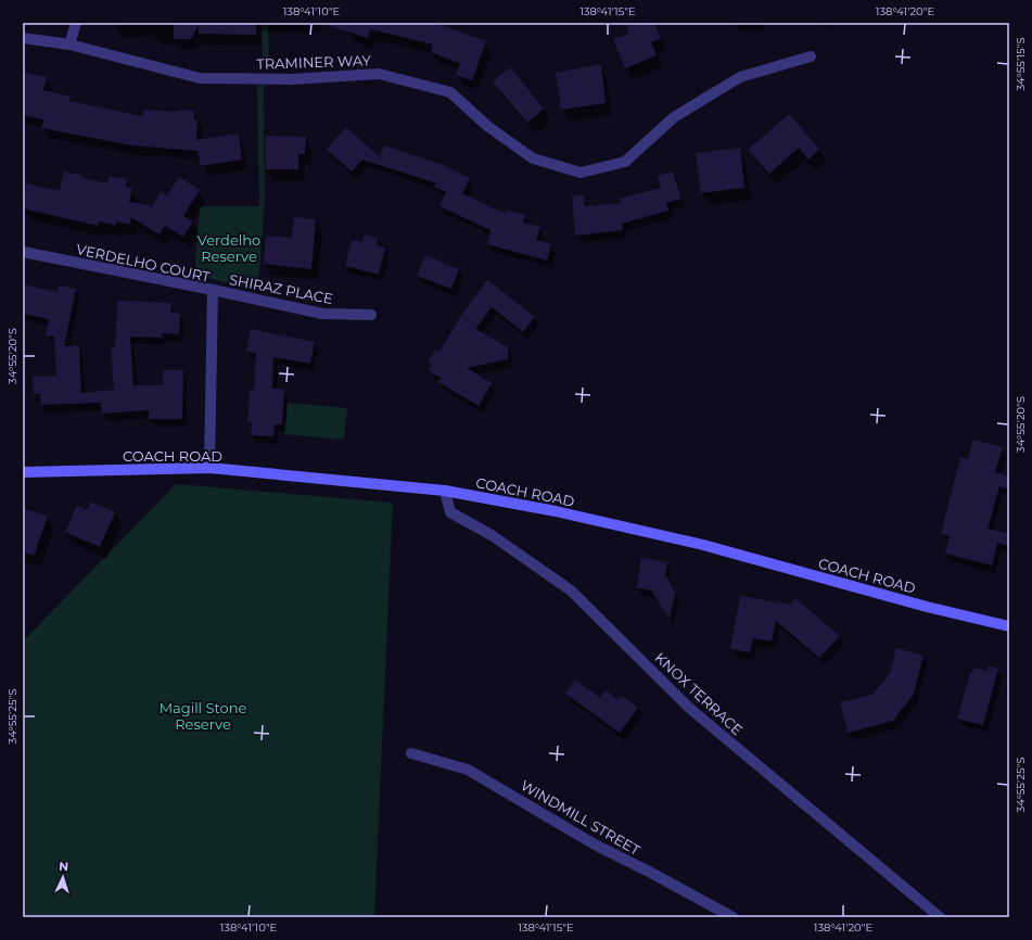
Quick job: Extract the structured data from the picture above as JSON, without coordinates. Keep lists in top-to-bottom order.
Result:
{
  "streets": {
    "street": [
      "TRAMINER WAY",
      "VERDELHO COURT",
      "SHIRAZ PLACE",
      "COACH ROAD",
      "KNOX TERRACE",
      "WINDMILL STREET"
    ]
  },
  "crossings": [
    ["VERDELHO COURT", "SHIRAZ PLACE"],
    ["VERDELHO COURT", "COACH ROAD"],
    ["COACH ROAD", "KNOX TERRACE"]
  ],
  "parks": ["Verdelho Reserve", "Magill Stone Reserve"],
  "north": "top",
  "coordinates": [
    "138°41'10\"E",
    "138°41'15\"E",
    "138°41'20\"E",
    "34°55'15\"S",
    "34°55'20\"S",
    "34°55'25\"S"
  ]
}
